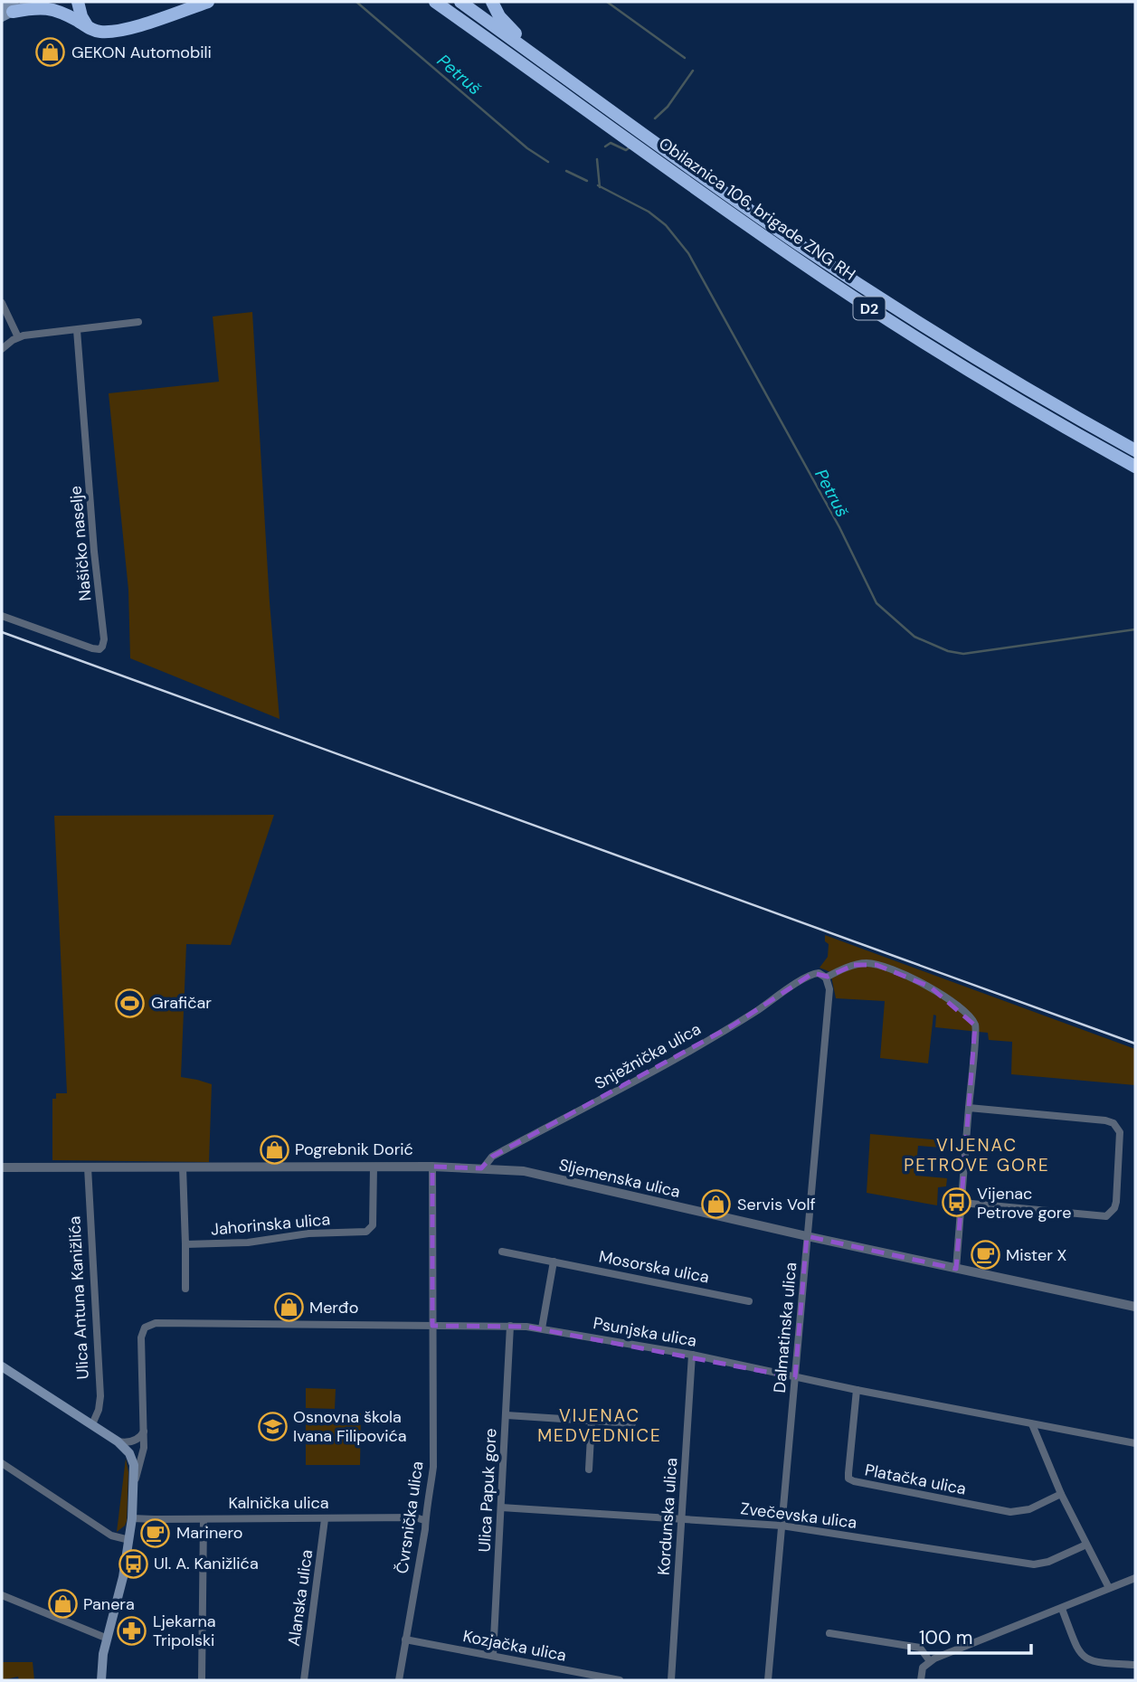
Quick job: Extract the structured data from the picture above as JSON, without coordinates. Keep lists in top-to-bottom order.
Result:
{
  "streets": {
    "highway": ["Obilaznica 106. brigade ZNG RH", "D2"],
    "street": [
      "Našičko naselje",
      "Snježnička ulica",
      "Sljemenska ulica",
      "Jahorinska ulica",
      "Mosorska ulica",
      "Ulica Antuna Kanižlića",
      "Dalmatinska ulica",
      "Psunjska ulica",
      "Platačka ulica",
      "Ulica Papuk gore",
      "Kalnička ulica",
      "Zvečevska ulica",
      "Kordunska ulica",
      "Čvrsnička ulica",
      "Alanska ulica",
      "Kozjačka ulica"
    ]
  },
  "crossings": [
    ["Snježnička ulica", "Sljemenska ulica"],
    ["Snježnička ulica", "Dalmatinska ulica"],
    ["Sljemenska ulica", "Jahorinska ulica"],
    ["Sljemenska ulica", "Ulica Antuna Kanižlića"],
    ["Sljemenska ulica", "Dalmatinska ulica"],
    ["Sljemenska ulica", "Čvrsnička ulica"],
    ["Dalmatinska ulica", "Psunjska ulica"],
    ["Dalmatinska ulica", "Zvečevska ulica"],
    ["Psunjska ulica", "Platačka ulica"],
    ["Psunjska ulica", "Ulica Papuk gore"],
    ["Psunjska ulica", "Kordunska ulica"],
    ["Psunjska ulica", "Čvrsnička ulica"],
    ["Ulica Papuk gore", "Zvečevska ulica"],
    ["Ulica Papuk gore", "Kozjačka ulica"],
    ["Kalnička ulica", "Čvrsnička ulica"],
    ["Kalnička ulica", "Alanska ulica"],
    ["Zvečevska ulica", "Kordunska ulica"],
    ["Čvrsnička ulica", "Kozjačka ulica"]
  ],
  "districts": ["VIJENAC PETROVE GORE", "VIJENAC MEDVEDNICE"],
  "water": ["Petruš"],
  "places": {
    "shop": [
      "GEKON Automobili",
      "Pogrebnik Dorić",
      "Servis Volf",
      "Merđo",
      "Panera"
    ],
    "sports": ["Grafičar"],
    "bus stop": ["Vijenac Petrove gore", "Ul. A. Kanižlića"],
    "cafe": ["Mister X", "Marinero"],
    "school or university": ["Osnovna škola Ivana Filipovića"],
    "pharmacy": ["Ljekarna Tripolski"]
  },
  "scale_bar": "100 m"
}
